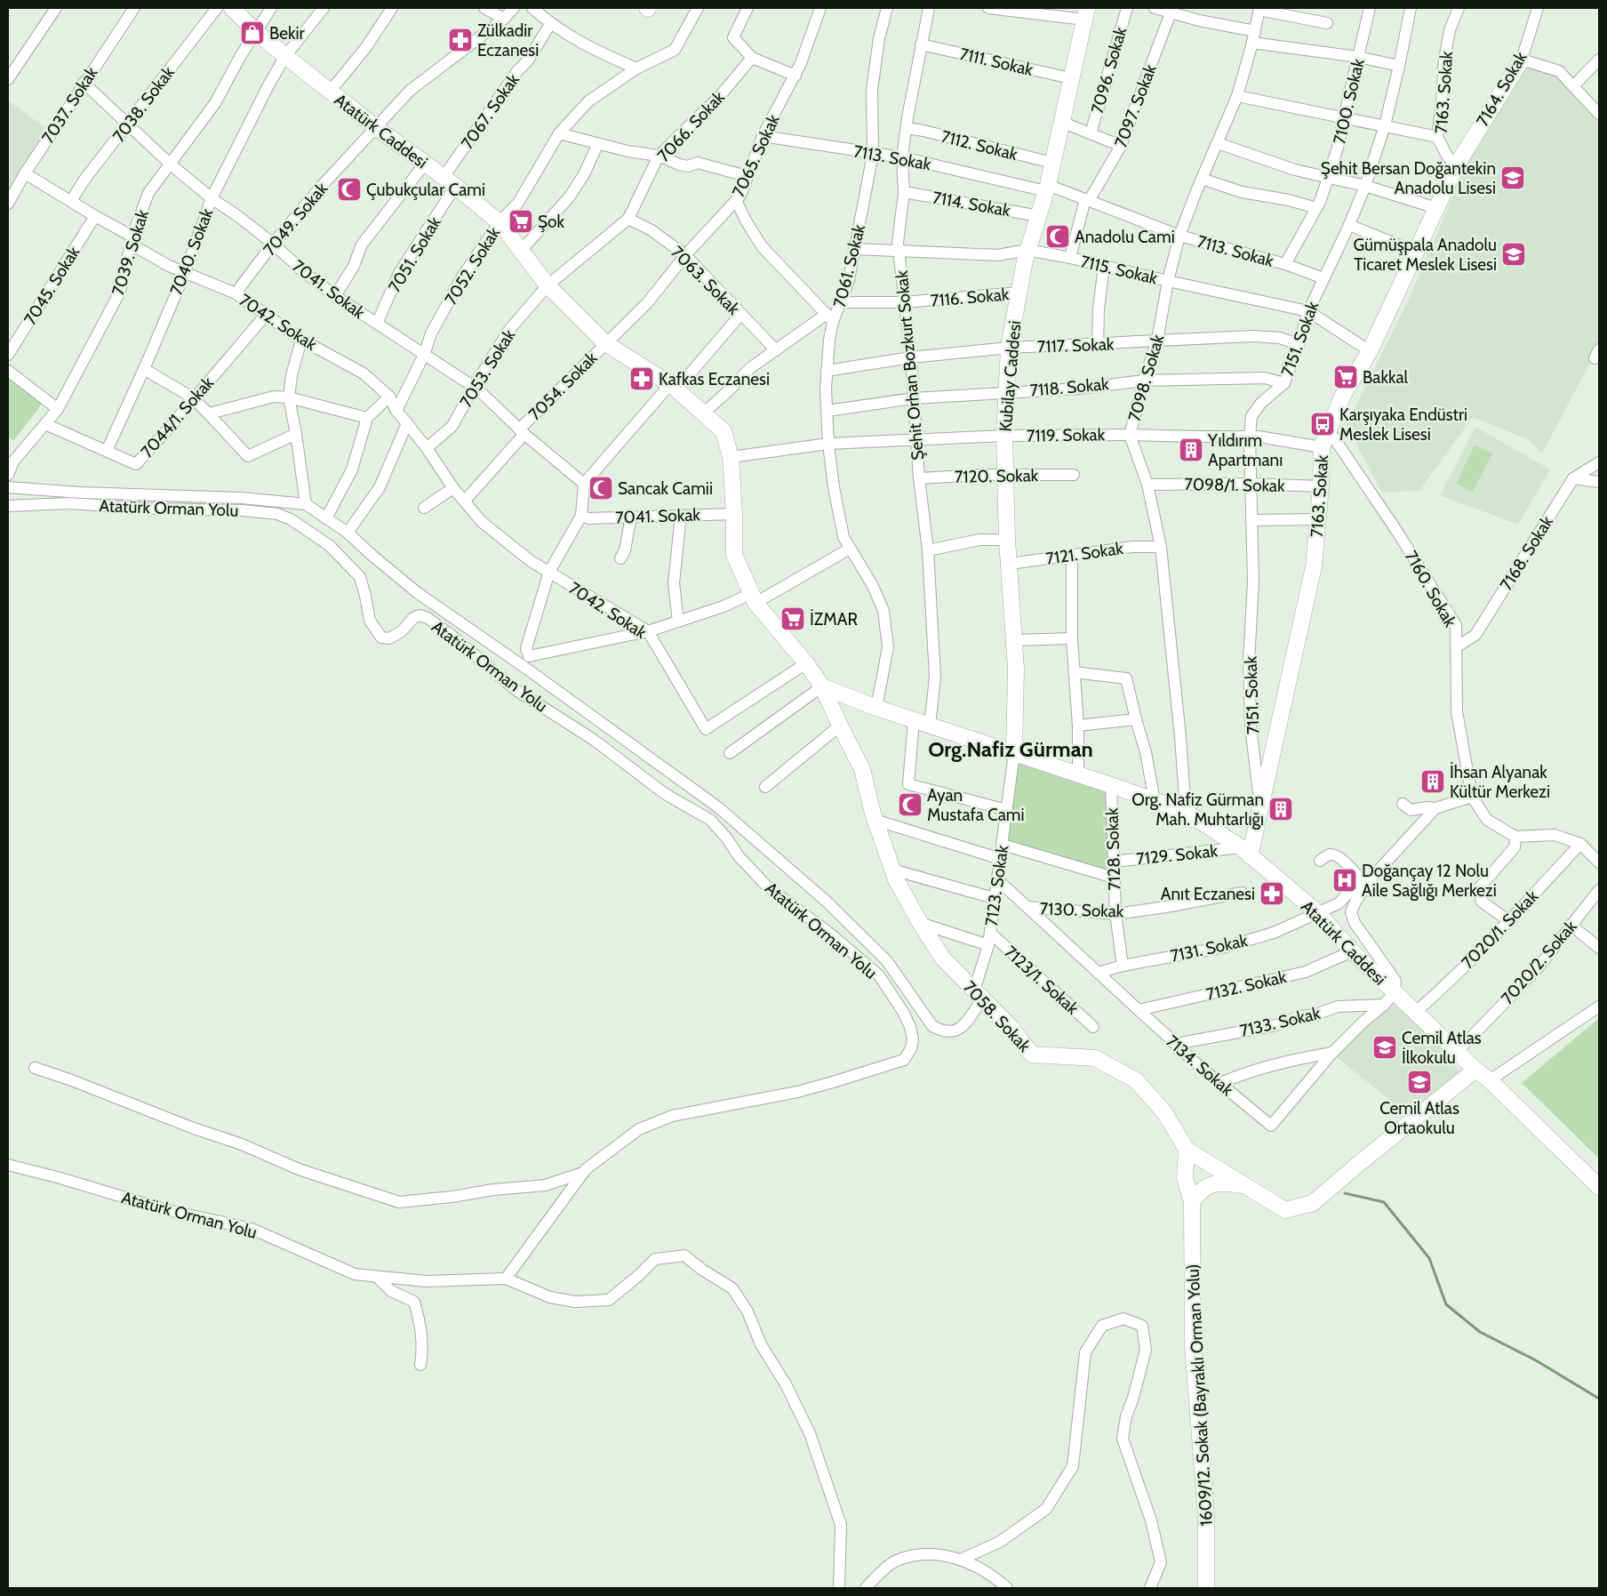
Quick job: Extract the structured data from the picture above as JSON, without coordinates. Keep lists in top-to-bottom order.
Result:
{
  "streets": {
    "main road": [
      "7164. Sokak",
      "7163. Sokak",
      "Atatürk Caddesi",
      "Kubilay Caddesi",
      "7058. Sokak",
      "1609/12. Sokak (Bayraklı Orman Yolu)"
    ],
    "street": [
      "7111. Sokak",
      "7096. Sokak",
      "7100. Sokak",
      "7038. Sokak",
      "7037. Sokak",
      "7097. Sokak",
      "7067. Sokak",
      "7066. Sokak",
      "7112. Sokak",
      "7065. Sokak",
      "7113. Sokak",
      "7114. Sokak",
      "7049. Sokak",
      "7040. Sokak",
      "7039. Sokak",
      "7051. Sokak",
      "7052. Sokak",
      "7061. Sokak",
      "7115. Sokak",
      "7063. Sokak",
      "7045. Sokak",
      "7041. Sokak",
      "7116. Sokak",
      "7042. Sokak",
      "7151. Sokak",
      "7117. Sokak",
      "Şehit Orhan Bozkurt Sokak",
      "7053. Sokak",
      "7098. Sokak",
      "7054. Sokak",
      "7118. Sokak",
      "7044/1. Sokak",
      "7119. Sokak",
      "7120. Sokak",
      "7098/1. Sokak",
      "Atatürk Orman Yolu",
      "7121. Sokak",
      "7168. Sokak",
      "7160. Sokak",
      "7128. Sokak",
      "7129. Sokak",
      "7123. Sokak",
      "7130. Sokak",
      "7020/1. Sokak",
      "7131. Sokak",
      "7020/2. Sokak",
      "7123/1. Sokak",
      "7132. Sokak",
      "7133. Sokak",
      "7134. Sokak"
    ]
  },
  "crossings": [
    ["7111. Sokak", "Şehit Orhan Bozkurt Sokak"],
    ["7111. Sokak", "Kubilay Caddesi"],
    ["7164. Sokak", "7163. Sokak"],
    ["7163. Sokak", "Atatürk Caddesi"],
    ["7163. Sokak", "7115. Sokak"],
    ["7163. Sokak", "7151. Sokak"],
    ["7163. Sokak", "7119. Sokak"],
    ["7163. Sokak", "7098/1. Sokak"],
    ["7163. Sokak", "7160. Sokak"],
    ["7163. Sokak", "7129. Sokak"],
    ["7100. Sokak", "7113. Sokak"],
    ["7038. Sokak", "7041. Sokak"],
    ["7038. Sokak", "7042. Sokak"],
    ["7037. Sokak", "7041. Sokak"],
    ["7037. Sokak", "7042. Sokak"],
    ["7097. Sokak", "7113. Sokak"],
    ["7097. Sokak", "7115. Sokak"],
    ["7067. Sokak", "Atatürk Caddesi"],
    ["7066. Sokak", "Atatürk Caddesi"],
    ["7066. Sokak", "7063. Sokak"],
    ["7066. Sokak", "7053. Sokak"],
    ["Atatürk Caddesi", "7065. Sokak"],
    ["Atatürk Caddesi", "7049. Sokak"],
    ["Atatürk Caddesi", "7040. Sokak"],
    ["Atatürk Caddesi", "7039. Sokak"],
    ["Atatürk Caddesi", "7051. Sokak"],
    ["Atatürk Caddesi", "7052. Sokak"],
    ["Atatürk Caddesi", "7061. Sokak"],
    ["Atatürk Caddesi", "7041. Sokak"],
    ["Atatürk Caddesi", "7042. Sokak"],
    ["Atatürk Caddesi", "Şehit Orhan Bozkurt Sokak"],
    ["Atatürk Caddesi", "7053. Sokak"],
    ["Atatürk Caddesi", "Kubilay Caddesi"],
    ["Atatürk Caddesi", "7098. Sokak"],
    ["Atatürk Caddesi", "7054. Sokak"],
    ["Atatürk Caddesi", "7119. Sokak"],
    ["Atatürk Caddesi", "7128. Sokak"],
    ["Atatürk Caddesi", "7129. Sokak"],
    ["Atatürk Caddesi", "7123. Sokak"],
    ["Atatürk Caddesi", "7020/1. Sokak"],
    ["Atatürk Caddesi", "7131. Sokak"],
    ["Atatürk Caddesi", "7020/2. Sokak"],
    ["Atatürk Caddesi", "7132. Sokak"],
    ["Atatürk Caddesi", "7058. Sokak"],
    ["Atatürk Caddesi", "7134. Sokak"],
    ["7112. Sokak", "Şehit Orhan Bozkurt Sokak"],
    ["7112. Sokak", "Kubilay Caddesi"],
    ["7065. Sokak", "7113. Sokak"],
    ["7065. Sokak", "7063. Sokak"],
    ["7065. Sokak", "7054. Sokak"],
    ["7113. Sokak", "7061. Sokak"],
    ["7113. Sokak", "7151. Sokak"],
    ["7113. Sokak", "Şehit Orhan Bozkurt Sokak"],
    ["7113. Sokak", "Kubilay Caddesi"],
    ["7113. Sokak", "7098. Sokak"],
    ["7114. Sokak", "Şehit Orhan Bozkurt Sokak"],
    ["7114. Sokak", "Kubilay Caddesi"],
    ["7049. Sokak", "7041. Sokak"],
    ["7049. Sokak", "7042. Sokak"],
    ["7040. Sokak", "7041. Sokak"],
    ["7040. Sokak", "7042. Sokak"],
    ["7040. Sokak", "7044/1. Sokak"],
    ["7039. Sokak", "7041. Sokak"],
    ["7039. Sokak", "7042. Sokak"],
    ["7039. Sokak", "7044/1. Sokak"],
    ["7051. Sokak", "7041. Sokak"],
    ["7052. Sokak", "7041. Sokak"],
    ["7052. Sokak", "7042. Sokak"],
    ["7061. Sokak", "7115. Sokak"],
    ["7061. Sokak", "7116. Sokak"],
    ["7061. Sokak", "7117. Sokak"],
    ["7061. Sokak", "7118. Sokak"],
    ["7061. Sokak", "7119. Sokak"],
    ["7115. Sokak", "7151. Sokak"],
    ["7115. Sokak", "Şehit Orhan Bozkurt Sokak"],
    ["7115. Sokak", "Kubilay Caddesi"],
    ["7115. Sokak", "7098. Sokak"],
    ["7045. Sokak", "7042. Sokak"],
    ["7041. Sokak", "7053. Sokak"],
    ["7041. Sokak", "7054. Sokak"],
    ["7116. Sokak", "Şehit Orhan Bozkurt Sokak"],
    ["7116. Sokak", "Kubilay Caddesi"],
    ["7042. Sokak", "7053. Sokak"],
    ["7042. Sokak", "7054. Sokak"],
    ["7042. Sokak", "7044/1. Sokak"],
    ["7151. Sokak", "7117. Sokak"],
    ["7151. Sokak", "7118. Sokak"],
    ["7151. Sokak", "7119. Sokak"],
    ["7151. Sokak", "7098/1. Sokak"],
    ["7117. Sokak", "Şehit Orhan Bozkurt Sokak"],
    ["7117. Sokak", "Kubilay Caddesi"],
    ["7117. Sokak", "7098. Sokak"],
    ["Şehit Orhan Bozkurt Sokak", "7118. Sokak"],
    ["Şehit Orhan Bozkurt Sokak", "7119. Sokak"],
    ["Şehit Orhan Bozkurt Sokak", "7120. Sokak"],
    ["Kubilay Caddesi", "7118. Sokak"],
    ["Kubilay Caddesi", "7119. Sokak"],
    ["Kubilay Caddesi", "7120. Sokak"],
    ["Kubilay Caddesi", "7121. Sokak"],
    ["Kubilay Caddesi", "7123. Sokak"],
    ["7098. Sokak", "7118. Sokak"],
    ["7098. Sokak", "7119. Sokak"],
    ["7098. Sokak", "7098/1. Sokak"],
    ["7098. Sokak", "7121. Sokak"],
    ["7168. Sokak", "7160. Sokak"],
    ["7128. Sokak", "7129. Sokak"],
    ["7128. Sokak", "7130. Sokak"],
    ["7128. Sokak", "7131. Sokak"],
    ["7123. Sokak", "7123/1. Sokak"],
    ["7123. Sokak", "7058. Sokak"],
    ["7123. Sokak", "7134. Sokak"],
    ["7130. Sokak", "7134. Sokak"],
    ["7131. Sokak", "7134. Sokak"],
    ["7132. Sokak", "7134. Sokak"],
    ["7058. Sokak", "1609/12. Sokak (Bayraklı Orman Yolu)"],
    ["7133. Sokak", "7134. Sokak"]
  ],
  "districts": ["Org.Nafiz Gürman"],
  "places": {
    "shop": ["Bekir"],
    "pharmacy": ["Zülkadir Eczanesi", "Kafkas Eczanesi", "Anıt Eczanesi"],
    "school or university": [
      "Şehit Bersan Doğantekin Anadolu Lisesi",
      "Gümüşpala Anadolu Ticaret Meslek Lisesi",
      "Cemil Atlas İlkokulu",
      "Cemil Atlas Ortaokulu"
    ],
    "mosque": [
      "Çubukçular Cami",
      "Anadolu Cami",
      "Sancak Camii",
      "Ayan Mustafa Cami"
    ],
    "supermarket": ["Şok", "Bakkal", "İZMAR"],
    "bus stop": ["Karşıyaka Endüstri Meslek Lisesi"],
    "building": ["Yıldırım Apartmanı", "İhsan Alyanak Kültür Merkezi", "Org. Nafiz Gürman Mah. Muhtarlığı"],
    "hospital": ["Doğançay 12 Nolu Aile Sağlığı Merkezi"]
  }
}
